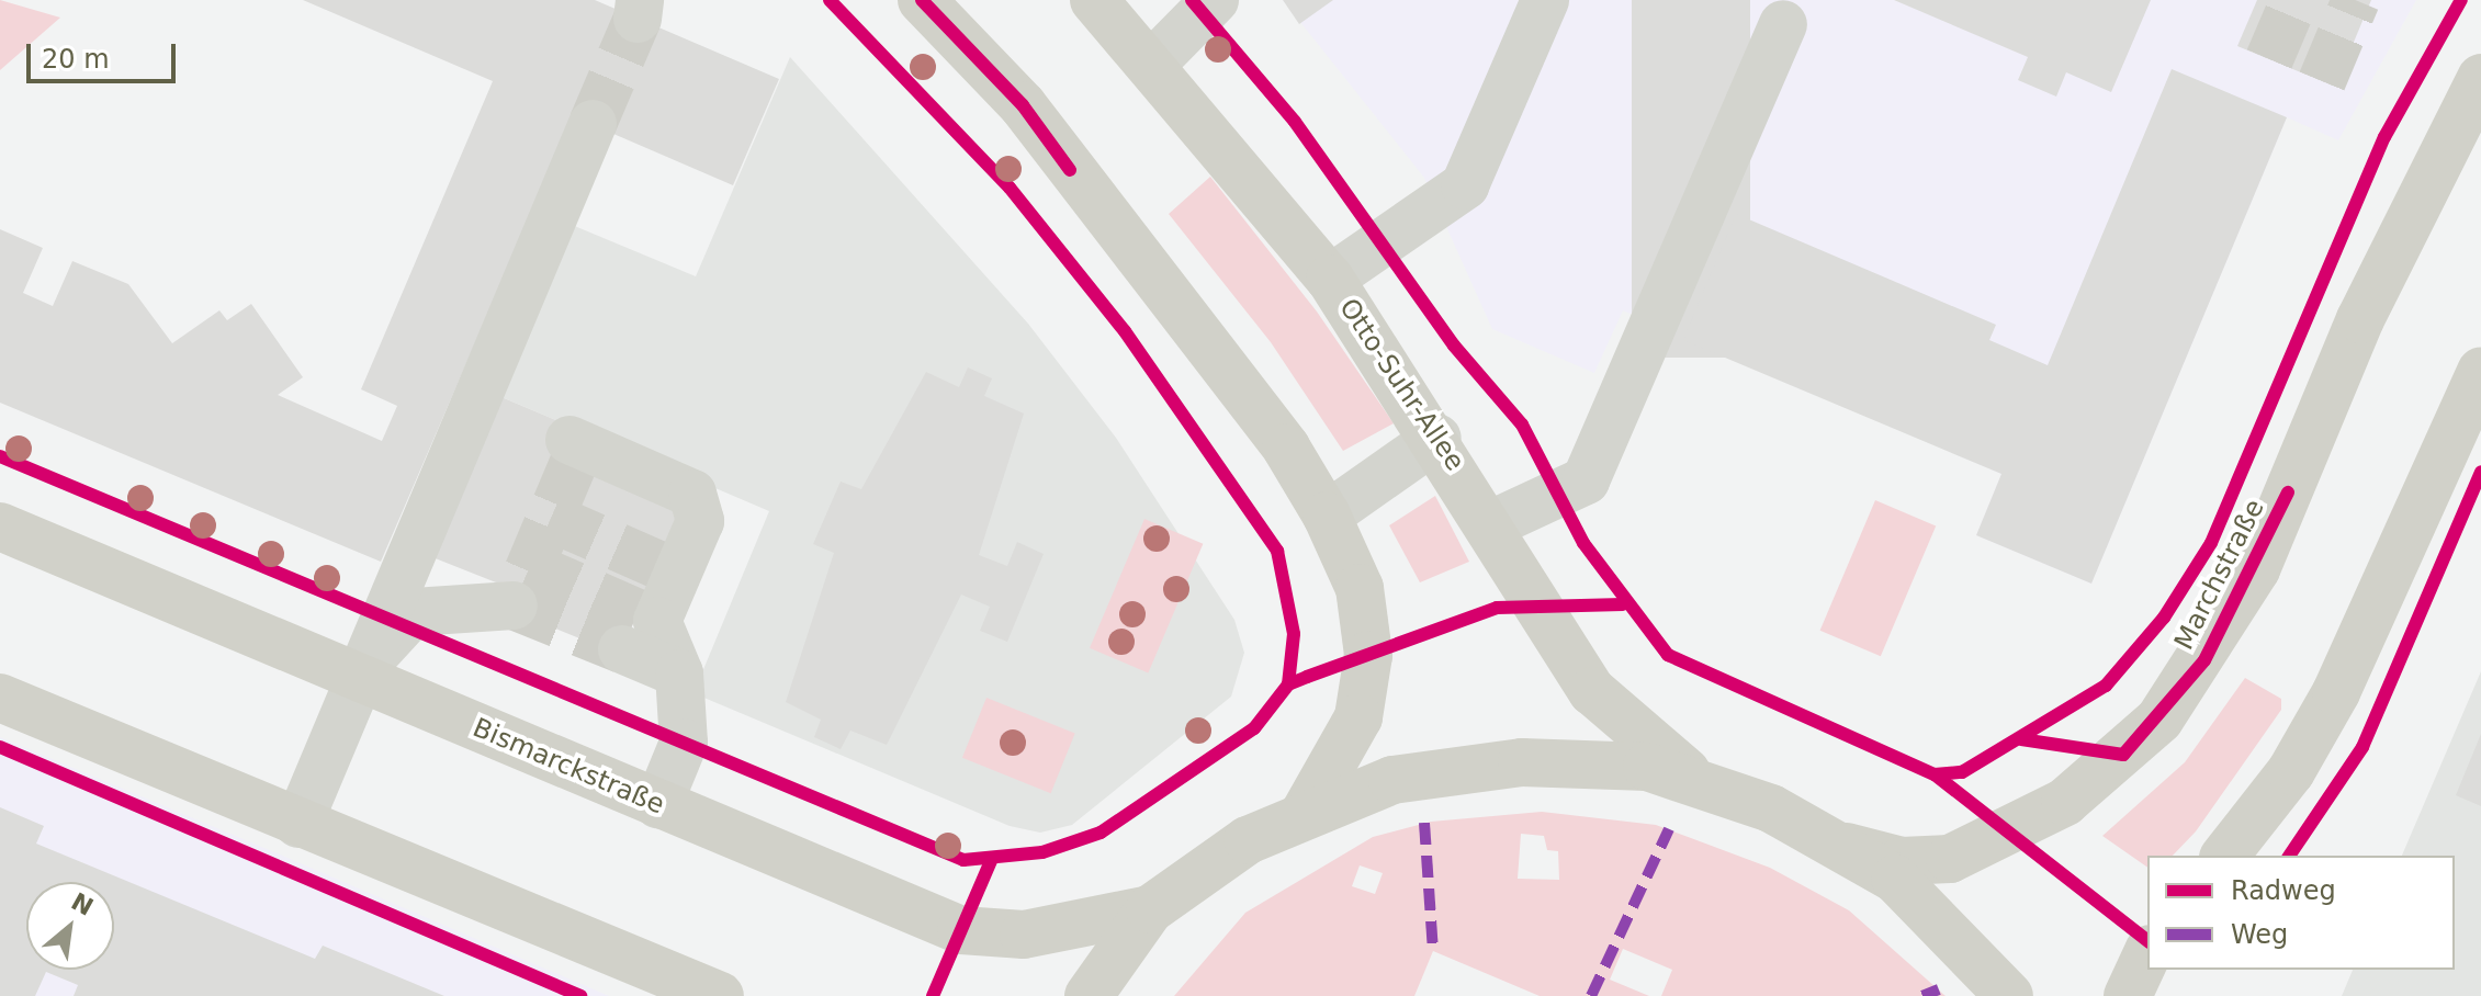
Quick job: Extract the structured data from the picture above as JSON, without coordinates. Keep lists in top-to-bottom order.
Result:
{
  "streets": {
    "main road": ["Otto-Suhr-Allee", "Marchstraße", "Bismarckstraße"]
  },
  "legend": ["Radweg", "Weg"],
  "scale_bar": "20 m",
  "north": "top right"
}
